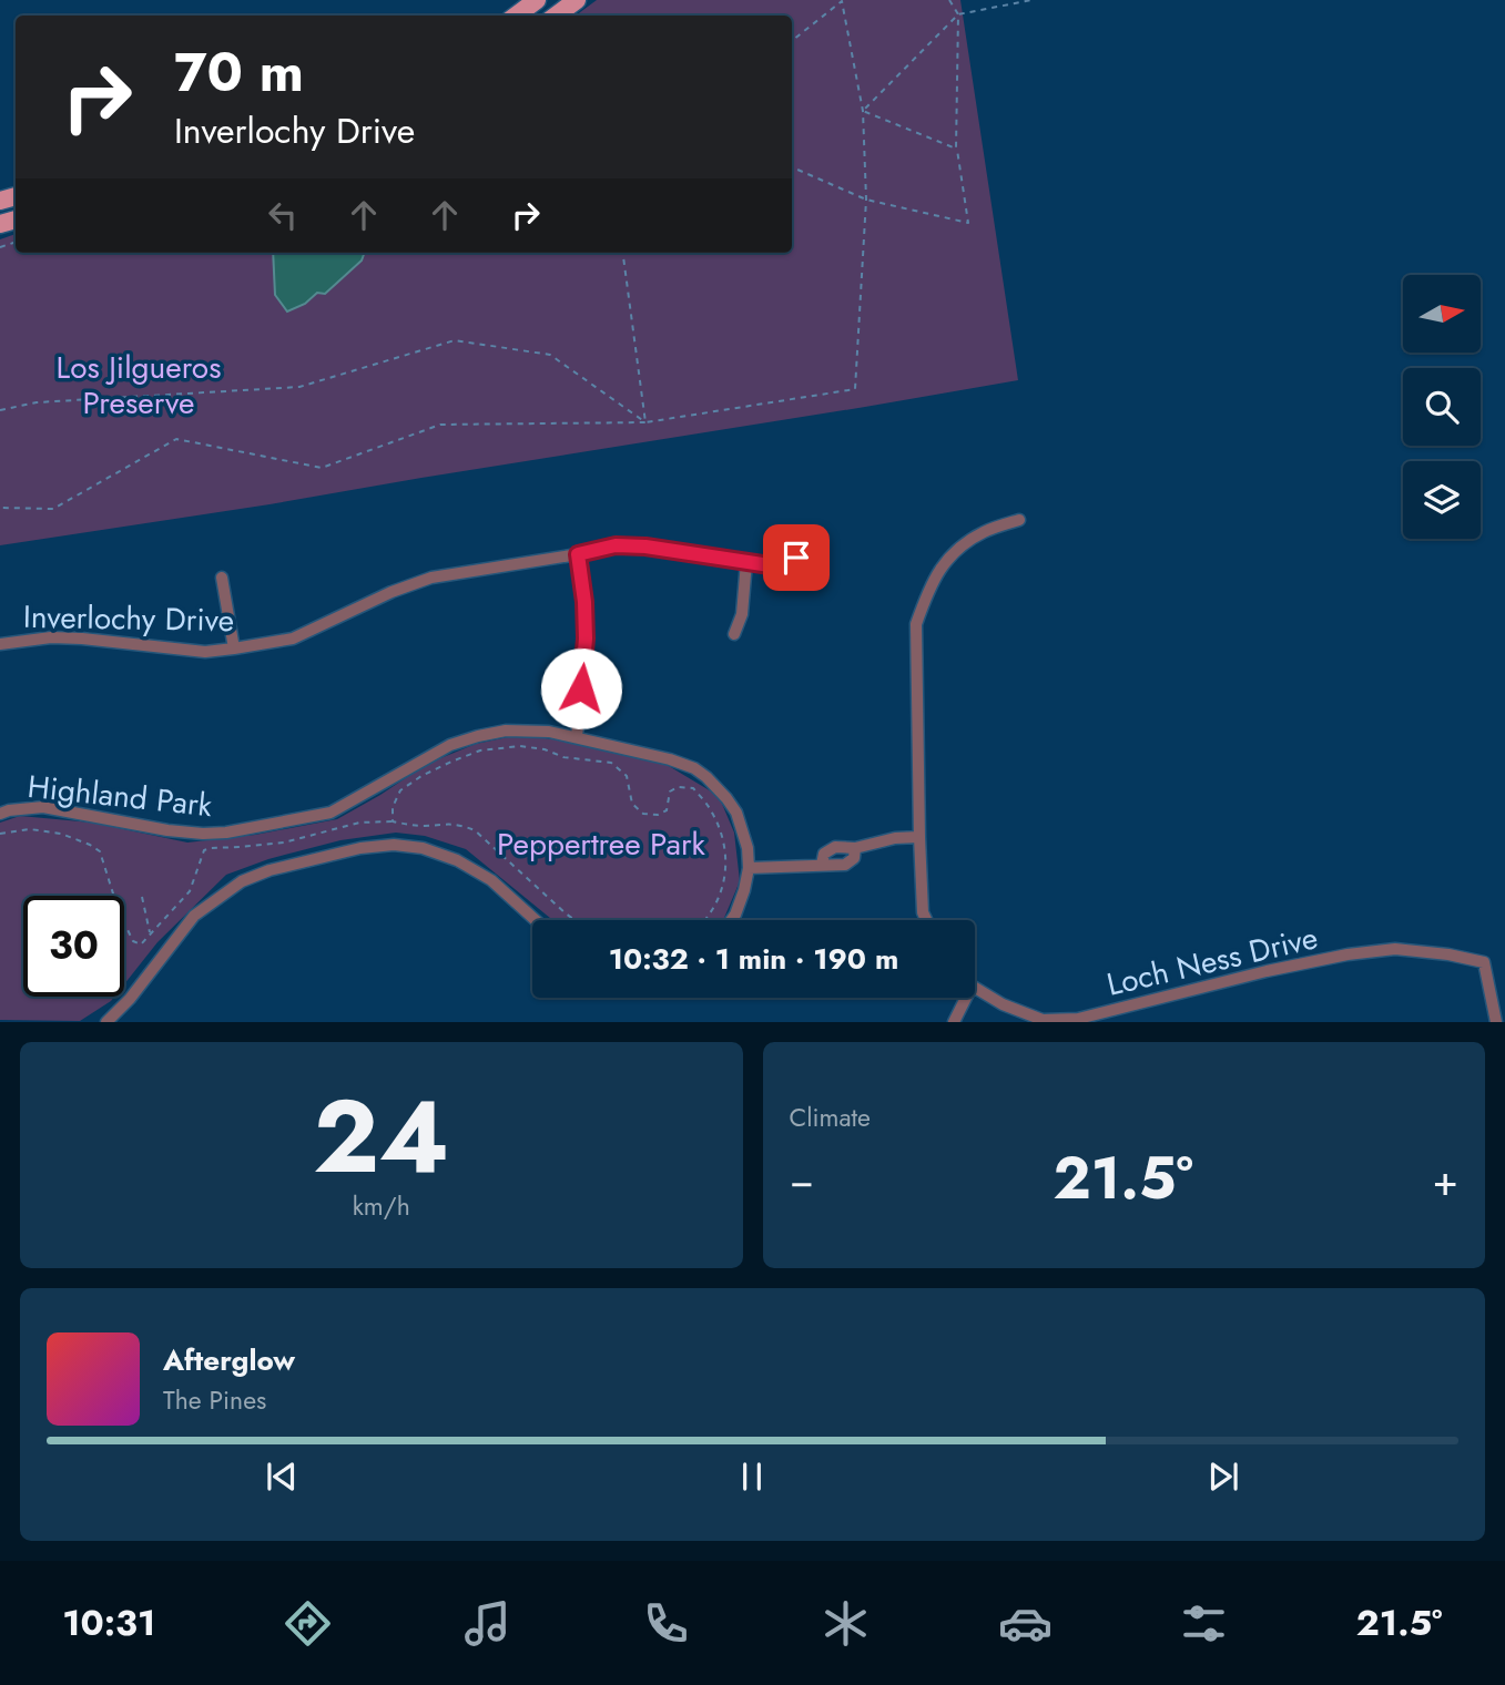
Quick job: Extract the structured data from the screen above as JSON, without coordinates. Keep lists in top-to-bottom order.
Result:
{
  "streets": {
    "street": ["Inverlochy Drive", "Highland Park", "Loch Ness Drive"]
  },
  "parks": ["Los Jilgueros Preserve", "Peppertree Park"],
  "north": "right",
  "page": {
    "turn": ["70 m", "Inverlochy Drive"],
    "limit": "30",
    "trip": "10:32 · 1 min · 190 m",
    "tile": [
      ["24", "km/h"],
      "Climate"
    ],
    "heat": ["−", "21.5°", "+"],
    "song": ["Afterglow", "The Pines"],
    "tabs": ["10:31", "21.5°"]
  }
}
